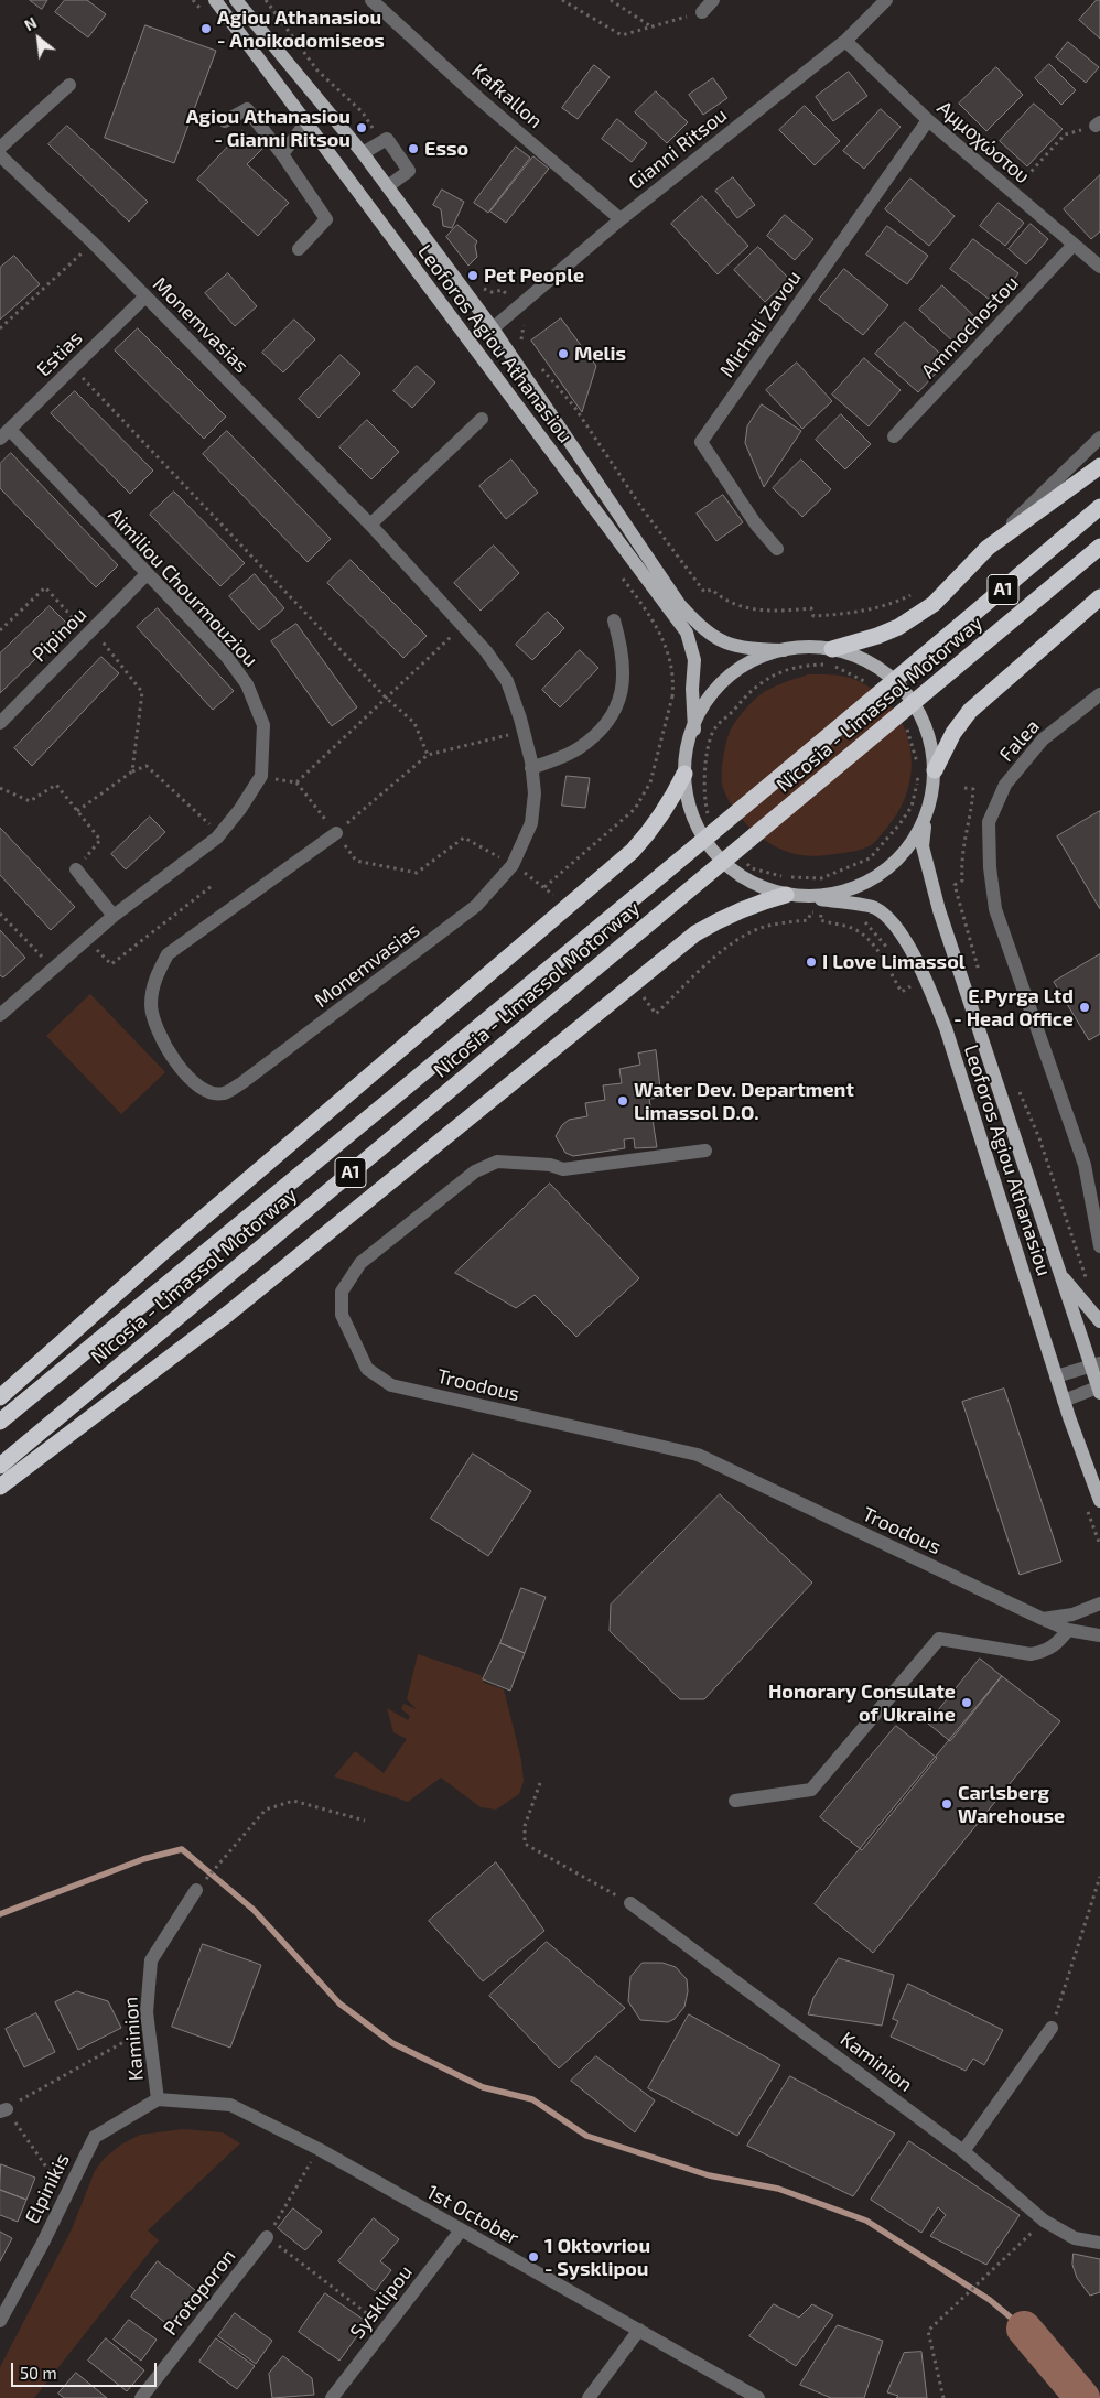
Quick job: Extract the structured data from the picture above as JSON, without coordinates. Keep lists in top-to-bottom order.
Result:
{
  "streets": {
    "highway": ["A1", "Nicosia - Limassol Motorway"],
    "main road": ["Leoforos Agiou Athanasiou"],
    "street": [
      "Kafkallon",
      "Αμμοχώστου",
      "Gianni Ritsou",
      "Michali Zavou",
      "Monemvasias",
      "Ammochostou",
      "Estias",
      "Aimiliou Chourmouziou",
      "Pipinou",
      "Falea",
      "Troodous",
      "Kaminion",
      "Elpinikis",
      "1st October",
      "Protoporon",
      "Sysklipou"
    ]
  },
  "crossings": [
    ["Kafkallon", "Gianni Ritsou"],
    ["Αμμοχώστου", "Gianni Ritsou"],
    ["Αμμοχώστου", "Michali Zavou"],
    ["Αμμοχώστου", "Ammochostou"],
    ["Gianni Ritsou", "Leoforos Agiou Athanasiou"],
    ["Monemvasias", "Estias"],
    ["Estias", "Aimiliou Chourmouziou"],
    ["Aimiliou Chourmouziou", "Pipinou"],
    ["Kaminion", "Elpinikis"],
    ["Kaminion", "1st October"],
    ["Elpinikis", "1st October"],
    ["1st October", "Sysklipou"]
  ],
  "places": [
    "Agiou Athanasiou - Anoikodomiseos",
    "Agiou Athanasiou - Gianni Ritsou",
    "Esso",
    "Pet People",
    "Melis",
    "I Love Limassol",
    "E.Pyrga Ltd - Head Office",
    "Water Dev. Department Limassol D.O.",
    "Honorary Consulate of Ukraine",
    "Carlsberg Warehouse",
    "1 Oktovriou - Sysklipou"
  ],
  "scale_bar": "50 m",
  "north": "top left"
}
